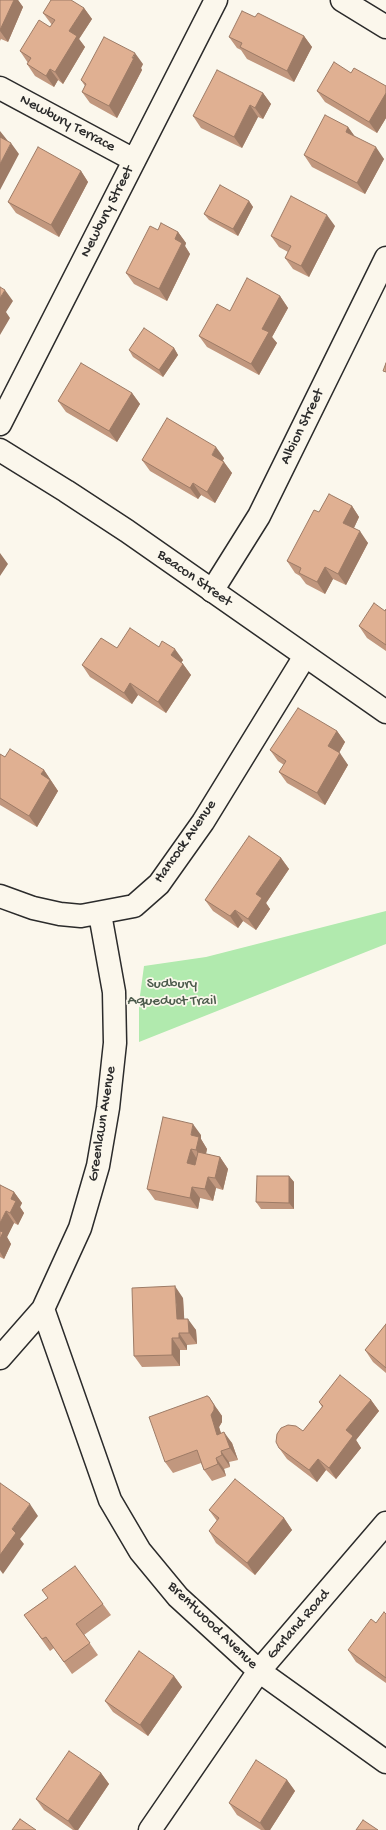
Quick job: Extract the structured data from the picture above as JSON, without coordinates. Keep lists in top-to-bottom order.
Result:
{
  "streets": {
    "street": [
      "Newbury Terrace",
      "Newbury Street",
      "Albion Street",
      "Beacon Street",
      "Hancock Avenue",
      "Greenlawn Avenue",
      "Garland Road",
      "Brentwood Avenue"
    ]
  },
  "crossings": [
    ["Newbury Terrace", "Newbury Street"],
    ["Albion Street", "Beacon Street"],
    ["Beacon Street", "Hancock Avenue"],
    ["Hancock Avenue", "Greenlawn Avenue"],
    ["Greenlawn Avenue", "Brentwood Avenue"],
    ["Garland Road", "Brentwood Avenue"]
  ],
  "parks": ["Sudbury Aqueduct Trail"]
}
